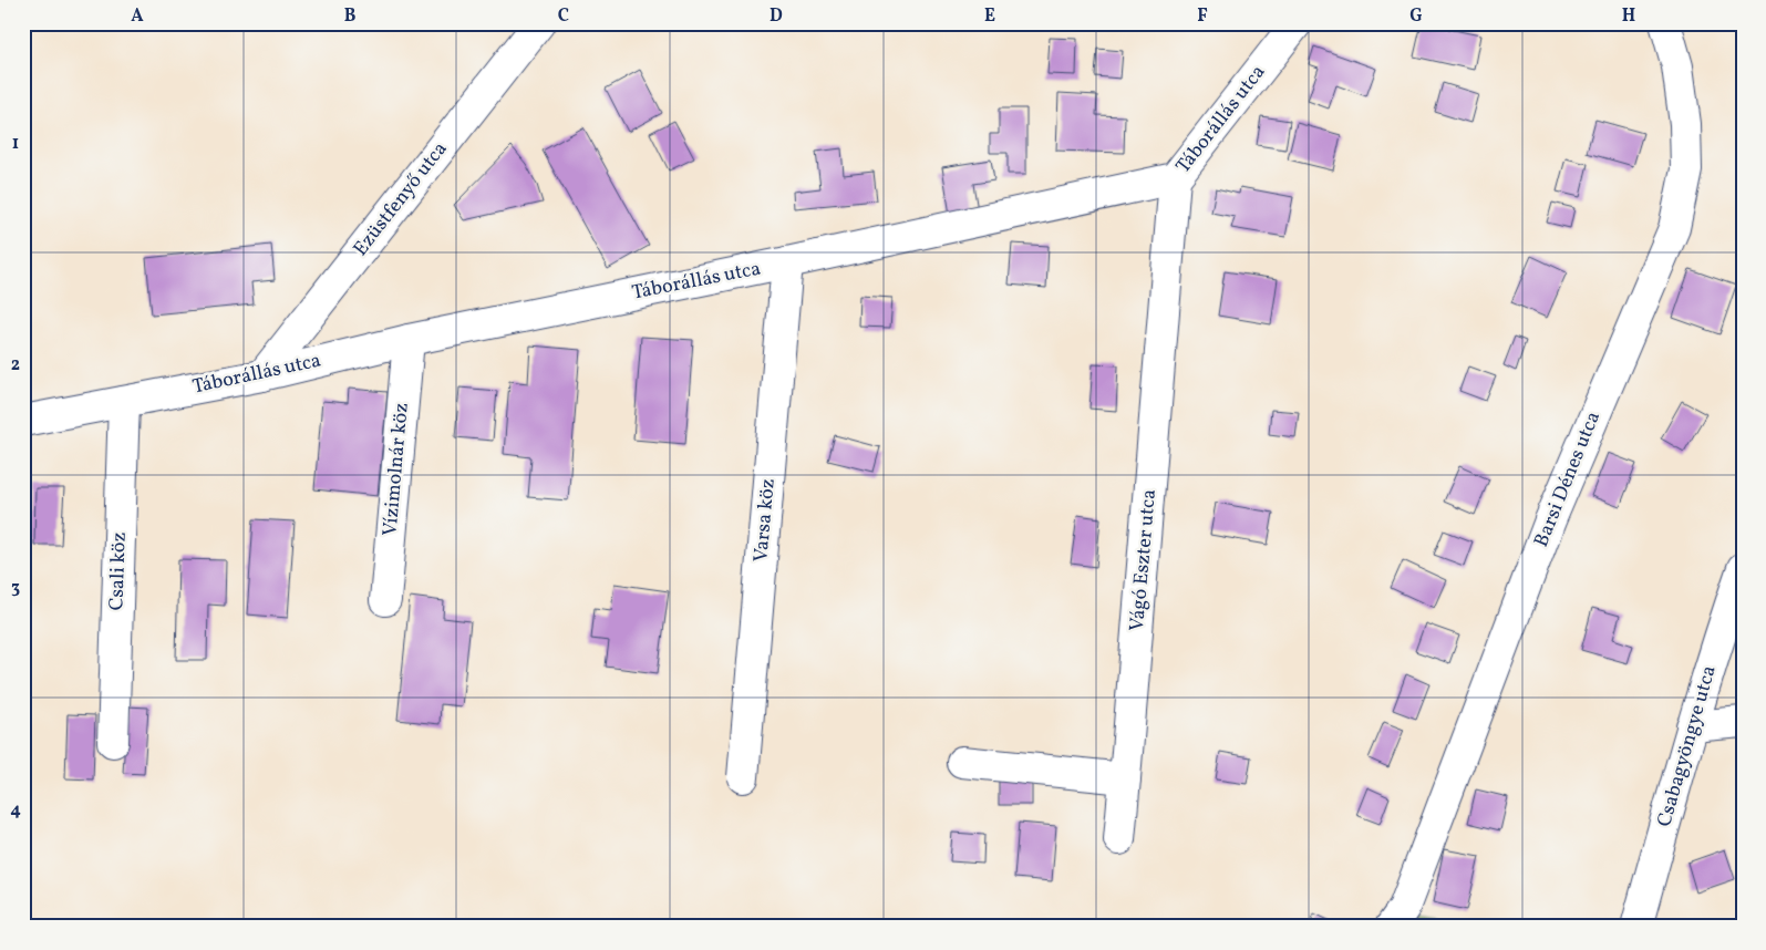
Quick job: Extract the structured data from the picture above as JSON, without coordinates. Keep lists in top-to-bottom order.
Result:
{
  "streets": {
    "street": [
      "Táborállás utca",
      "Ezüstfenyő utca",
      "Vízimolnár köz",
      "Barsi Dénes utca",
      "Varsa köz",
      "Vágó Eszter utca",
      "Csali köz",
      "Csabagyöngye utca"
    ]
  },
  "crossings": [
    ["Táborállás utca", "Ezüstfenyő utca"],
    ["Táborállás utca", "Vízimolnár köz"],
    ["Táborállás utca", "Varsa köz"],
    ["Táborállás utca", "Vágó Eszter utca"],
    ["Táborállás utca", "Csali köz"]
  ],
  "grid": {
    "columns": [
      "A",
      "B",
      "C",
      "D",
      "E",
      "F",
      "G",
      "H"
    ],
    "rows": [
      "1",
      "2",
      "3",
      "4"
    ]
  }
}
